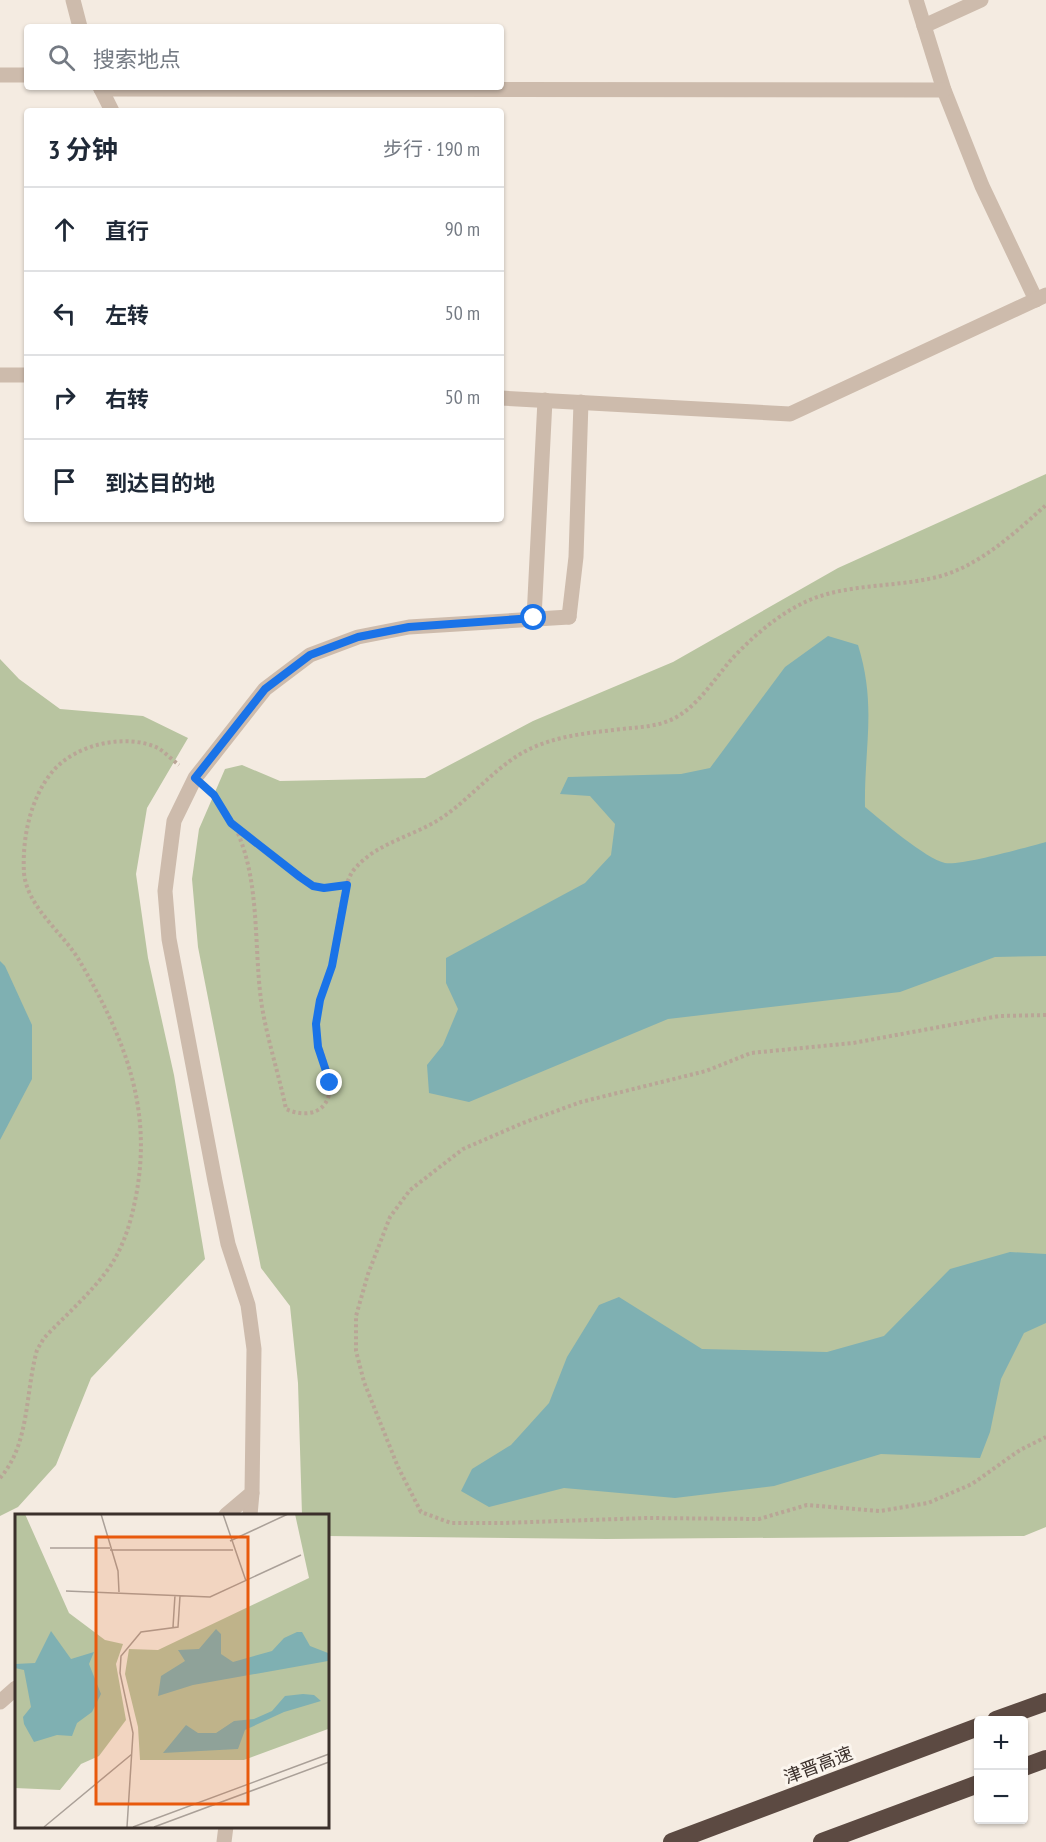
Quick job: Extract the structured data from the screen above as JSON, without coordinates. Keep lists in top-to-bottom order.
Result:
{
  "streets": {
    "highway": ["津晋高速"]
  },
  "page": {
    "search": "搜索地点",
    "heading": ["3 分钟", "步行 · 190 m"],
    "list": [
      ["直行", "90 m"],
      ["左转", "50 m"],
      ["右转", "50 m"],
      "到达目的地"
    ],
    "map_buttons": ["+", "−"]
  }
}
